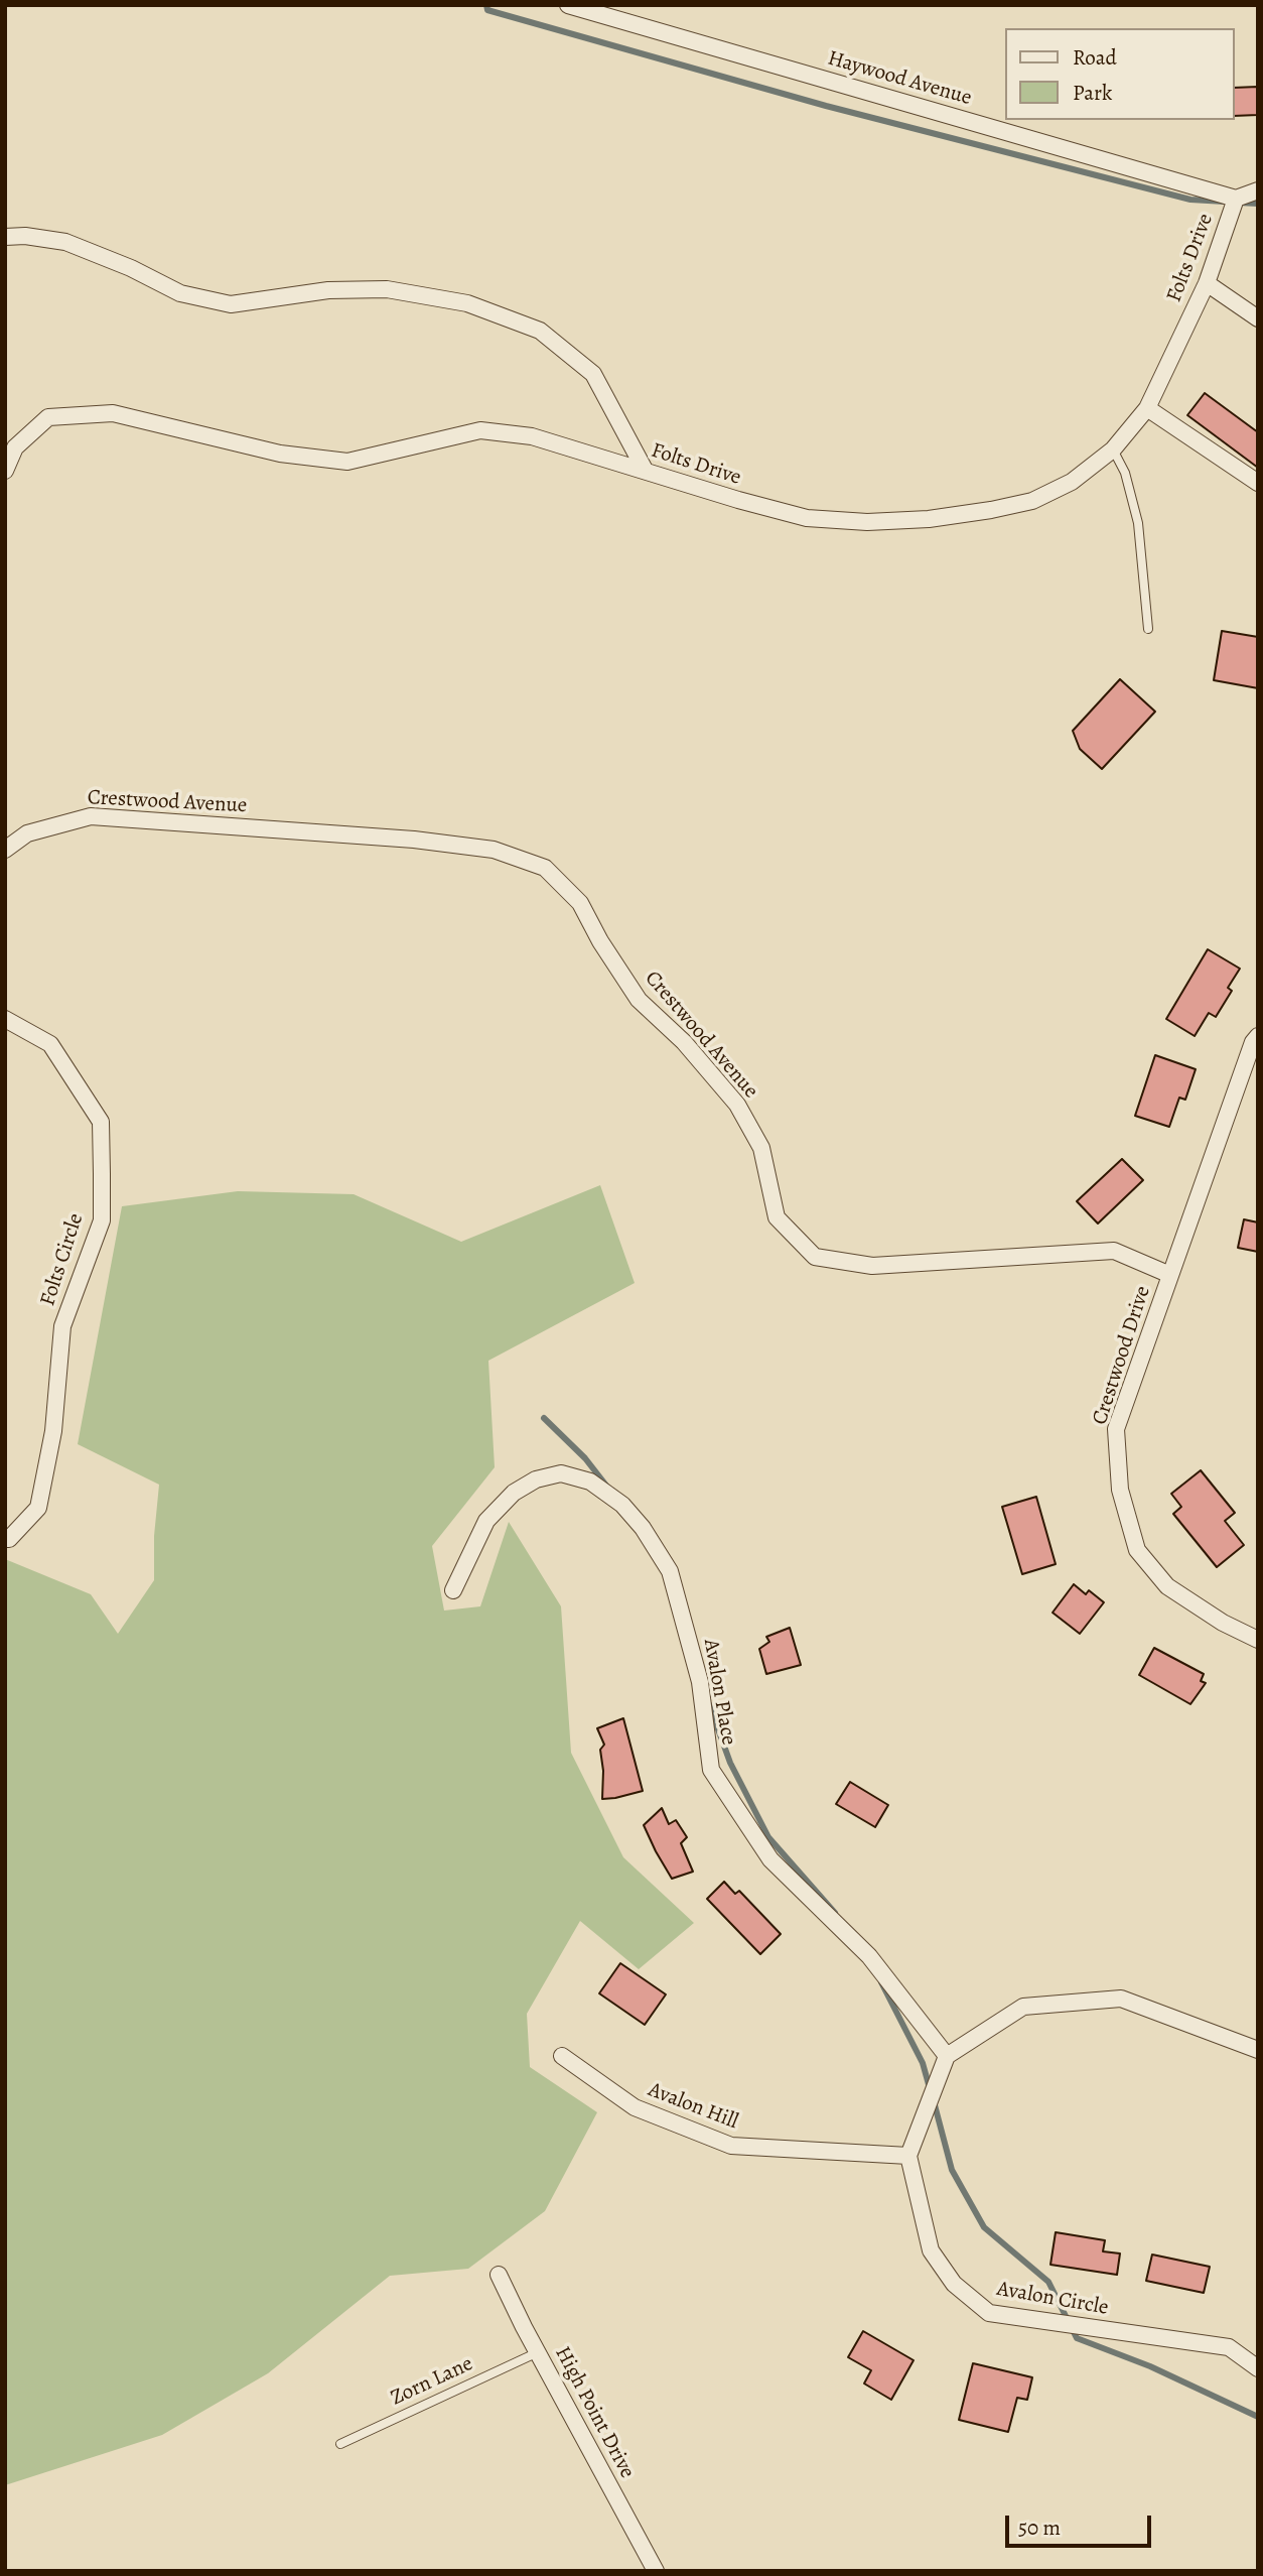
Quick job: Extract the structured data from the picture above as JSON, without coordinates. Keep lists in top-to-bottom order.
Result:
{
  "streets": {
    "street": [
      "Haywood Avenue",
      "Folts Drive",
      "Crestwood Avenue",
      "Folts Circle",
      "Crestwood Drive",
      "Avalon Place",
      "Avalon Hill",
      "Avalon Circle",
      "High Point Drive"
    ],
    "lane": ["Zorn Lane"]
  },
  "crossings": [
    ["Haywood Avenue", "Folts Drive"],
    ["Crestwood Avenue", "Crestwood Drive"],
    ["Avalon Hill", "Avalon Circle"],
    ["Zorn Lane", "High Point Drive"]
  ],
  "legend": ["Road", "Park"],
  "scale_bar": "50 m"
}
